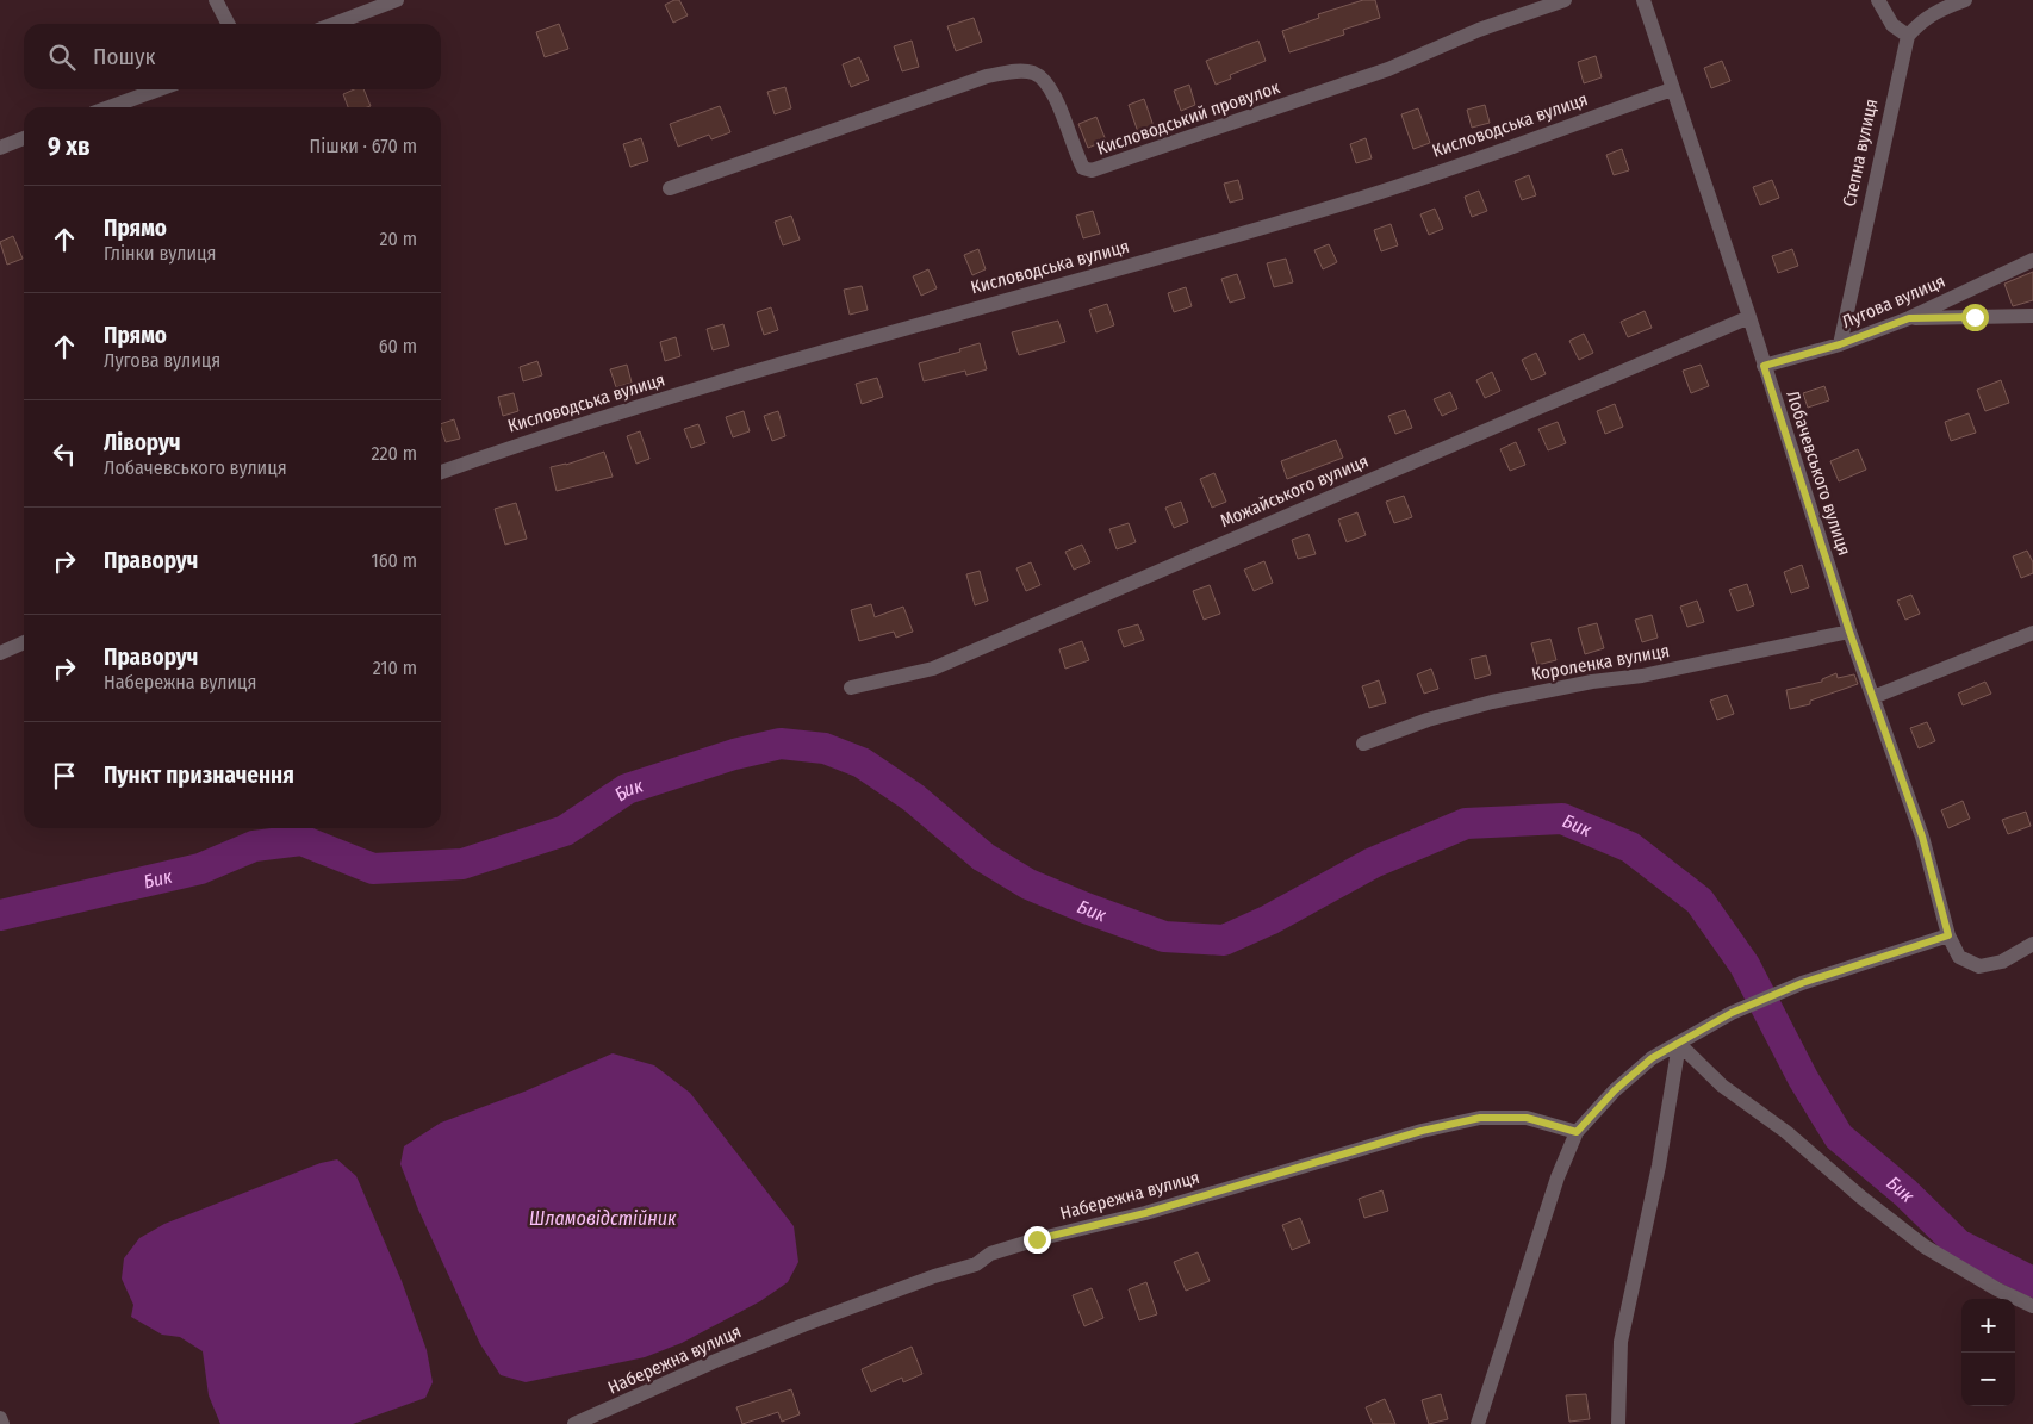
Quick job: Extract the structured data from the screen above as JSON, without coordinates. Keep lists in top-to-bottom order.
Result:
{
  "streets": {
    "street": [
      "Кисловодський провулок",
      "Кисловодська вулиця",
      "Степна вулиця",
      "Лугова вулиця",
      "Лобачевського вулиця",
      "Можайського вулиця",
      "Короленка вулиця",
      "Набережна вулиця"
    ]
  },
  "crossings": [
    ["Кисловодська вулиця", "Лобачевського вулиця"],
    ["Степна вулиця", "Лугова вулиця"],
    ["Лугова вулиця", "Лобачевського вулиця"],
    ["Лобачевського вулиця", "Можайського вулиця"],
    ["Лобачевського вулиця", "Короленка вулиця"]
  ],
  "water": ["Бик", "Шламовідстійник"],
  "page": {
    "search": "Пошук",
    "heading": ["9 хв", "Пішки · 670 m"],
    "list": [
      ["Прямо", "Глінки вулиця", "20 m"],
      ["Прямо", "Лугова вулиця", "60 m"],
      ["Ліворуч", "Лобачевського вулиця", "220 m"],
      ["Праворуч", "160 m"],
      ["Праворуч", "Набережна вулиця", "210 m"],
      "Пункт призначення"
    ],
    "map_buttons": ["+", "−"]
  }
}
